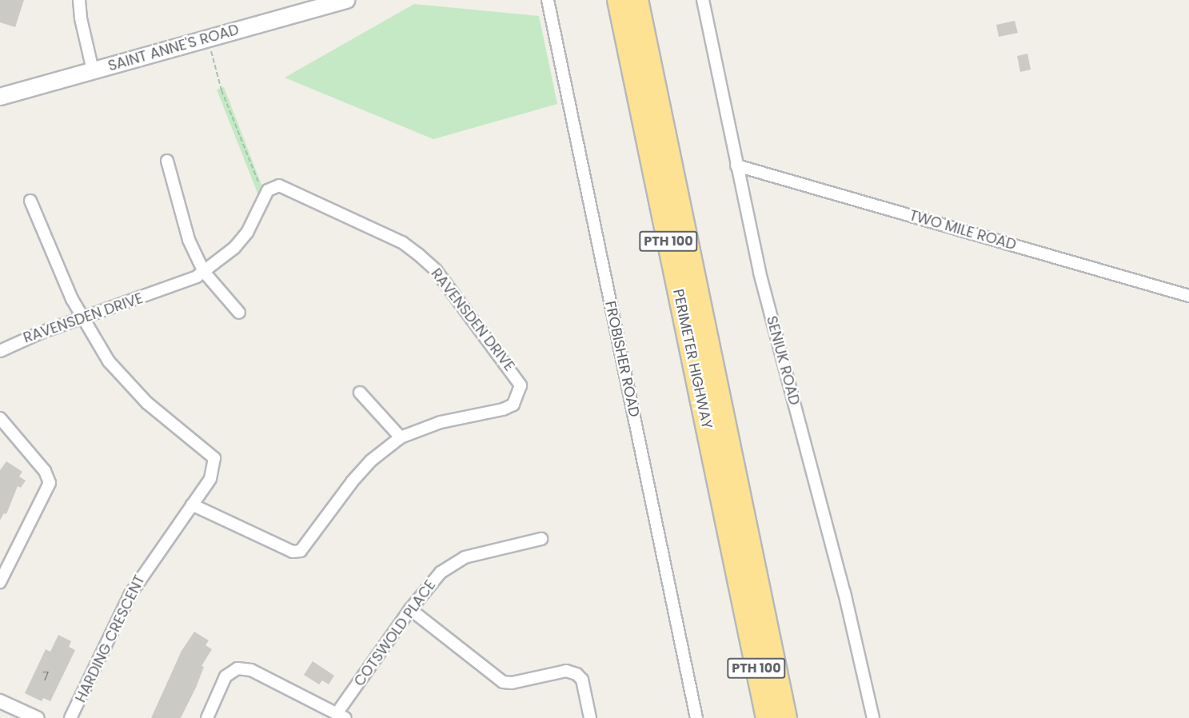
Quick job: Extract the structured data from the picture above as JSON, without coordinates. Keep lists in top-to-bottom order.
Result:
{
  "streets": {
    "highway": ["PTH 100", "PERIMETER HIGHWAY"],
    "main road": ["SAINT ANNE'S ROAD"],
    "street": [
      "TWO MILE ROAD",
      "RAVENSDEN DRIVE",
      "FROBISHER ROAD",
      "SENIUK ROAD",
      "COTSWOLD PLACE",
      "HARDING CRESCENT"
    ]
  },
  "crossings": [
    ["TWO MILE ROAD", "SENIUK ROAD"],
    ["RAVENSDEN DRIVE", "HARDING CRESCENT"]
  ],
  "house_numbers": ["7"]
}
